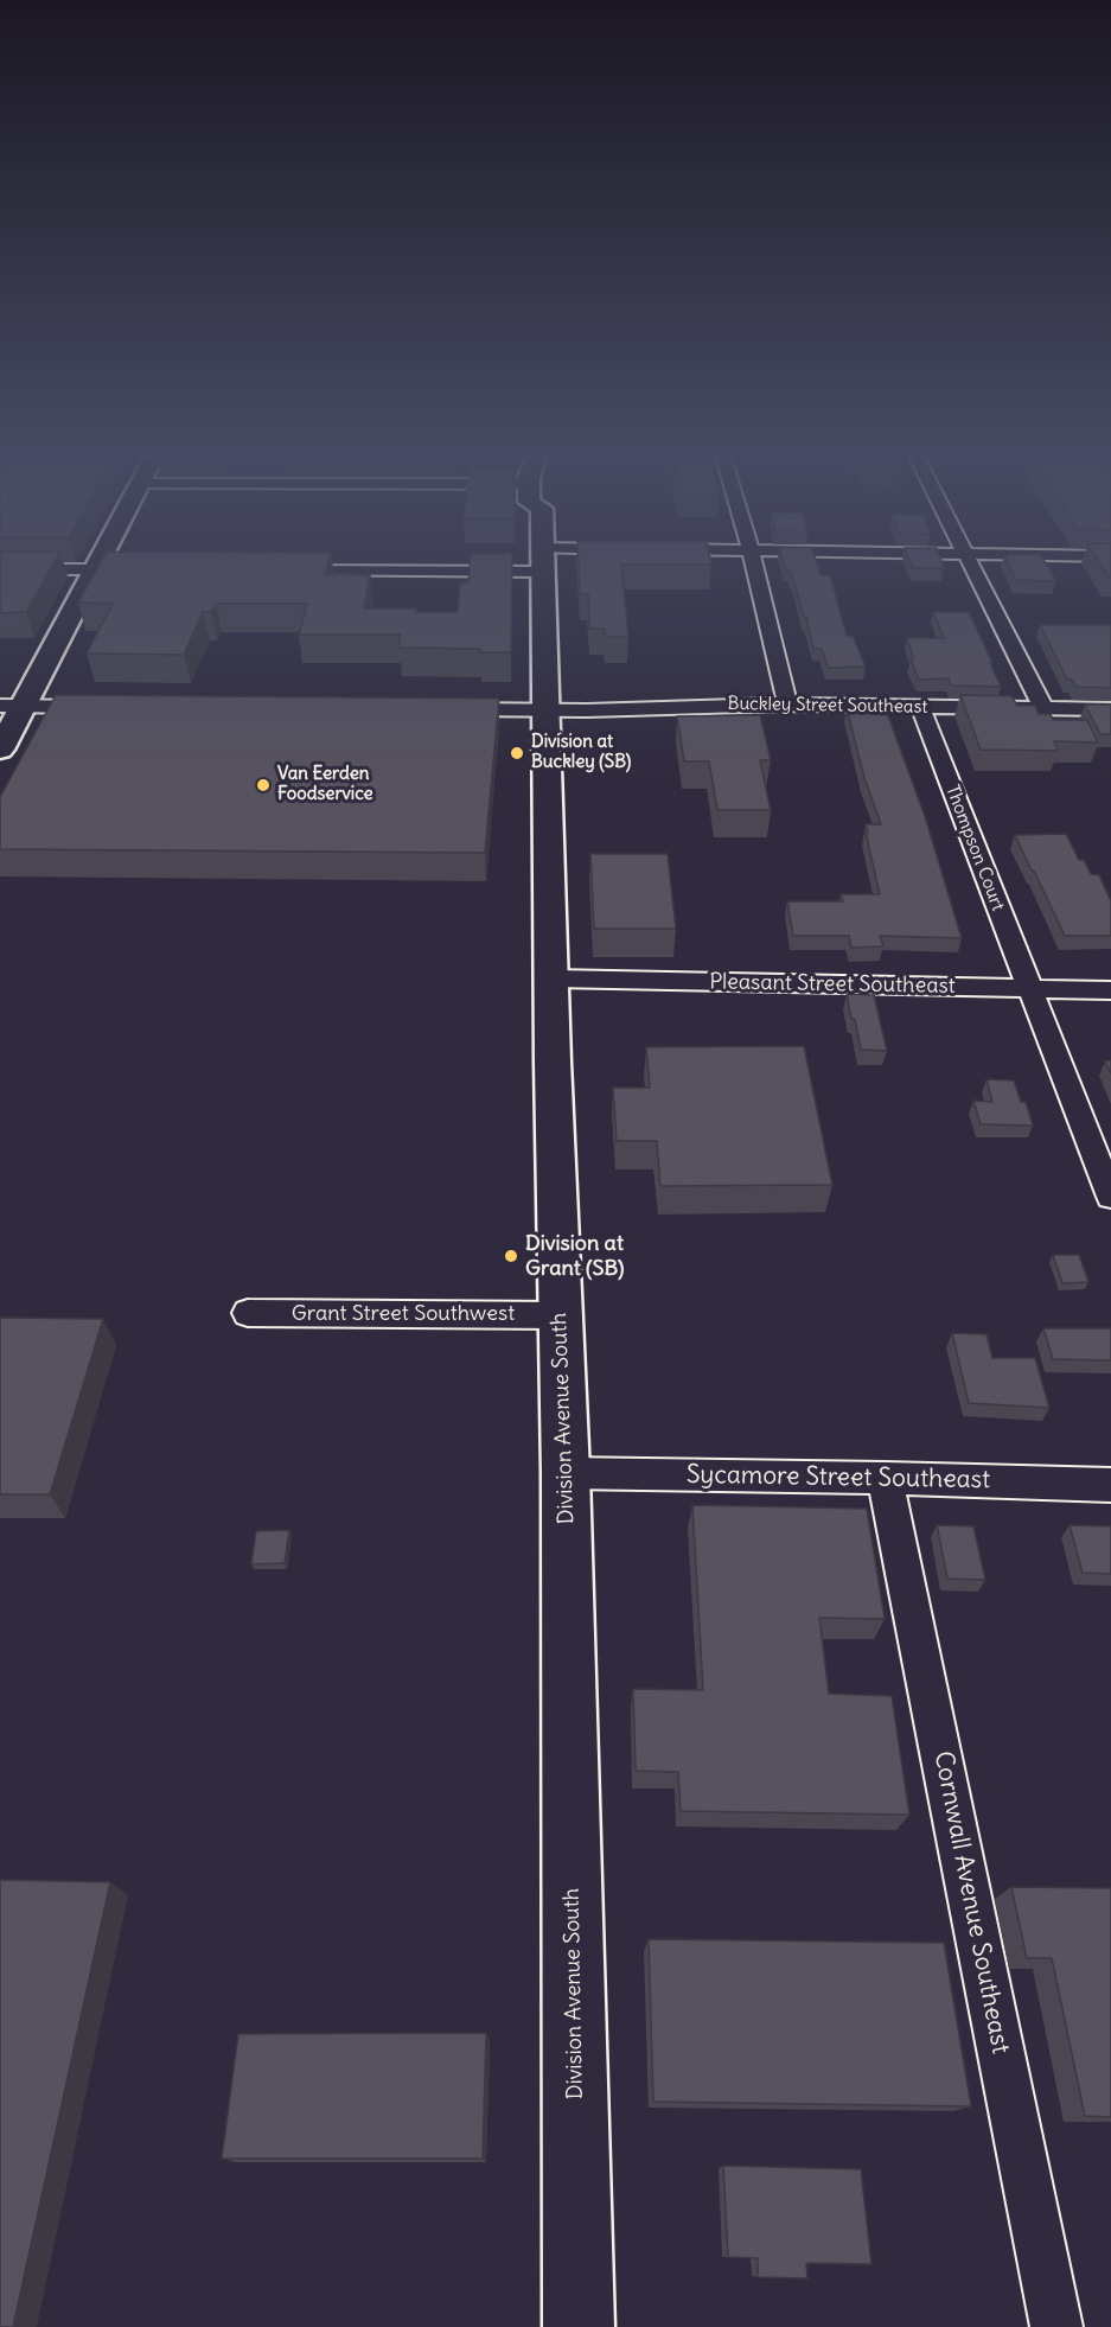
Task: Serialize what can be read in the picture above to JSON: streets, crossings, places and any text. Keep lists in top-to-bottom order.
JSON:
{
  "streets": {
    "main road": ["Division Avenue South"],
    "street": [
      "Buckley Street Southeast",
      "Thompson Court",
      "Pleasant Street Southeast",
      "Grant Street Southwest",
      "Sycamore Street Southeast",
      "Cornwall Avenue Southeast"
    ]
  },
  "crossings": [
    ["Buckley Street Southeast", "Thompson Court"],
    ["Buckley Street Southeast", "Division Avenue South"],
    ["Thompson Court", "Pleasant Street Southeast"],
    ["Pleasant Street Southeast", "Division Avenue South"],
    ["Grant Street Southwest", "Division Avenue South"],
    ["Division Avenue South", "Sycamore Street Southeast"],
    ["Sycamore Street Southeast", "Cornwall Avenue Southeast"]
  ],
  "places": ["Division at Buckley (SB)", "Van Eerden Foodservice", "Division at Grant (SB)"]
}
